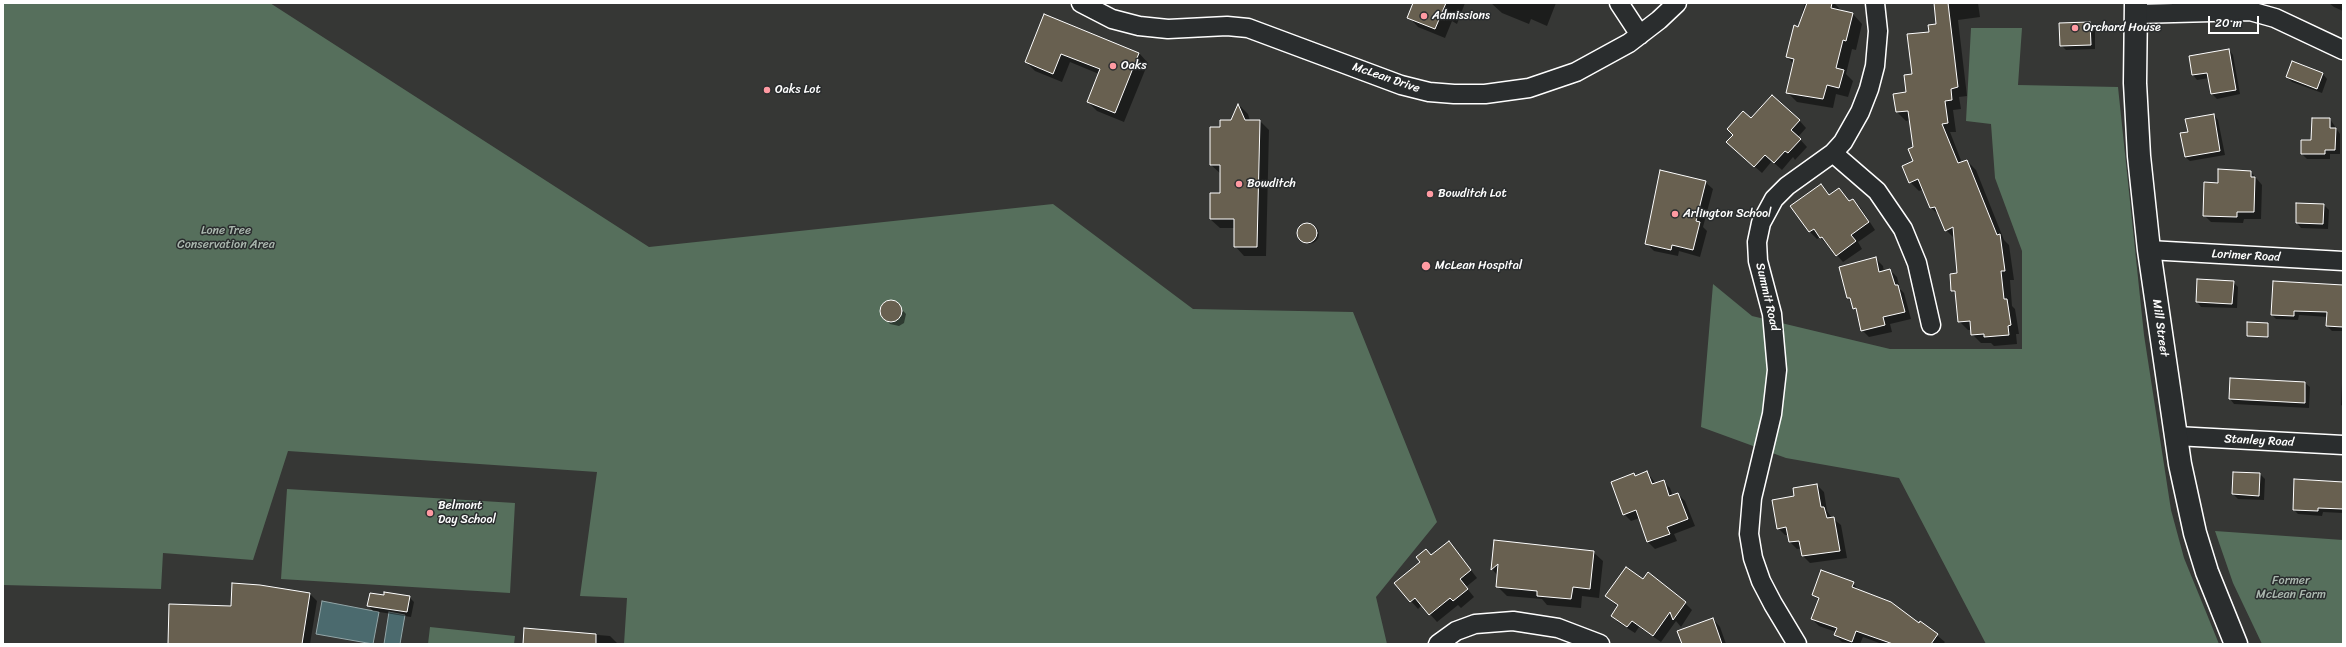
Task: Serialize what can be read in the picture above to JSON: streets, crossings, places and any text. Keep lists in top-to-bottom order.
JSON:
{
  "streets": {
    "main road": ["Mill Street"],
    "street": [
      "McLean Drive",
      "Lorimer Road",
      "Summit Road",
      "Stanley Road"
    ]
  },
  "crossings": [
    ["Lorimer Road", "Mill Street"],
    ["Mill Street", "Stanley Road"]
  ],
  "parks": ["Lone Tree Conservation Area", "Former McLean Farm"],
  "places": [
    "Admissions",
    "Orchard House",
    "Oaks",
    "Oaks Lot",
    "Bowditch",
    "Bowditch Lot",
    "Arlington School",
    "McLean Hospital",
    "Belmont Day School"
  ],
  "scale_bar": "20 m"
}
